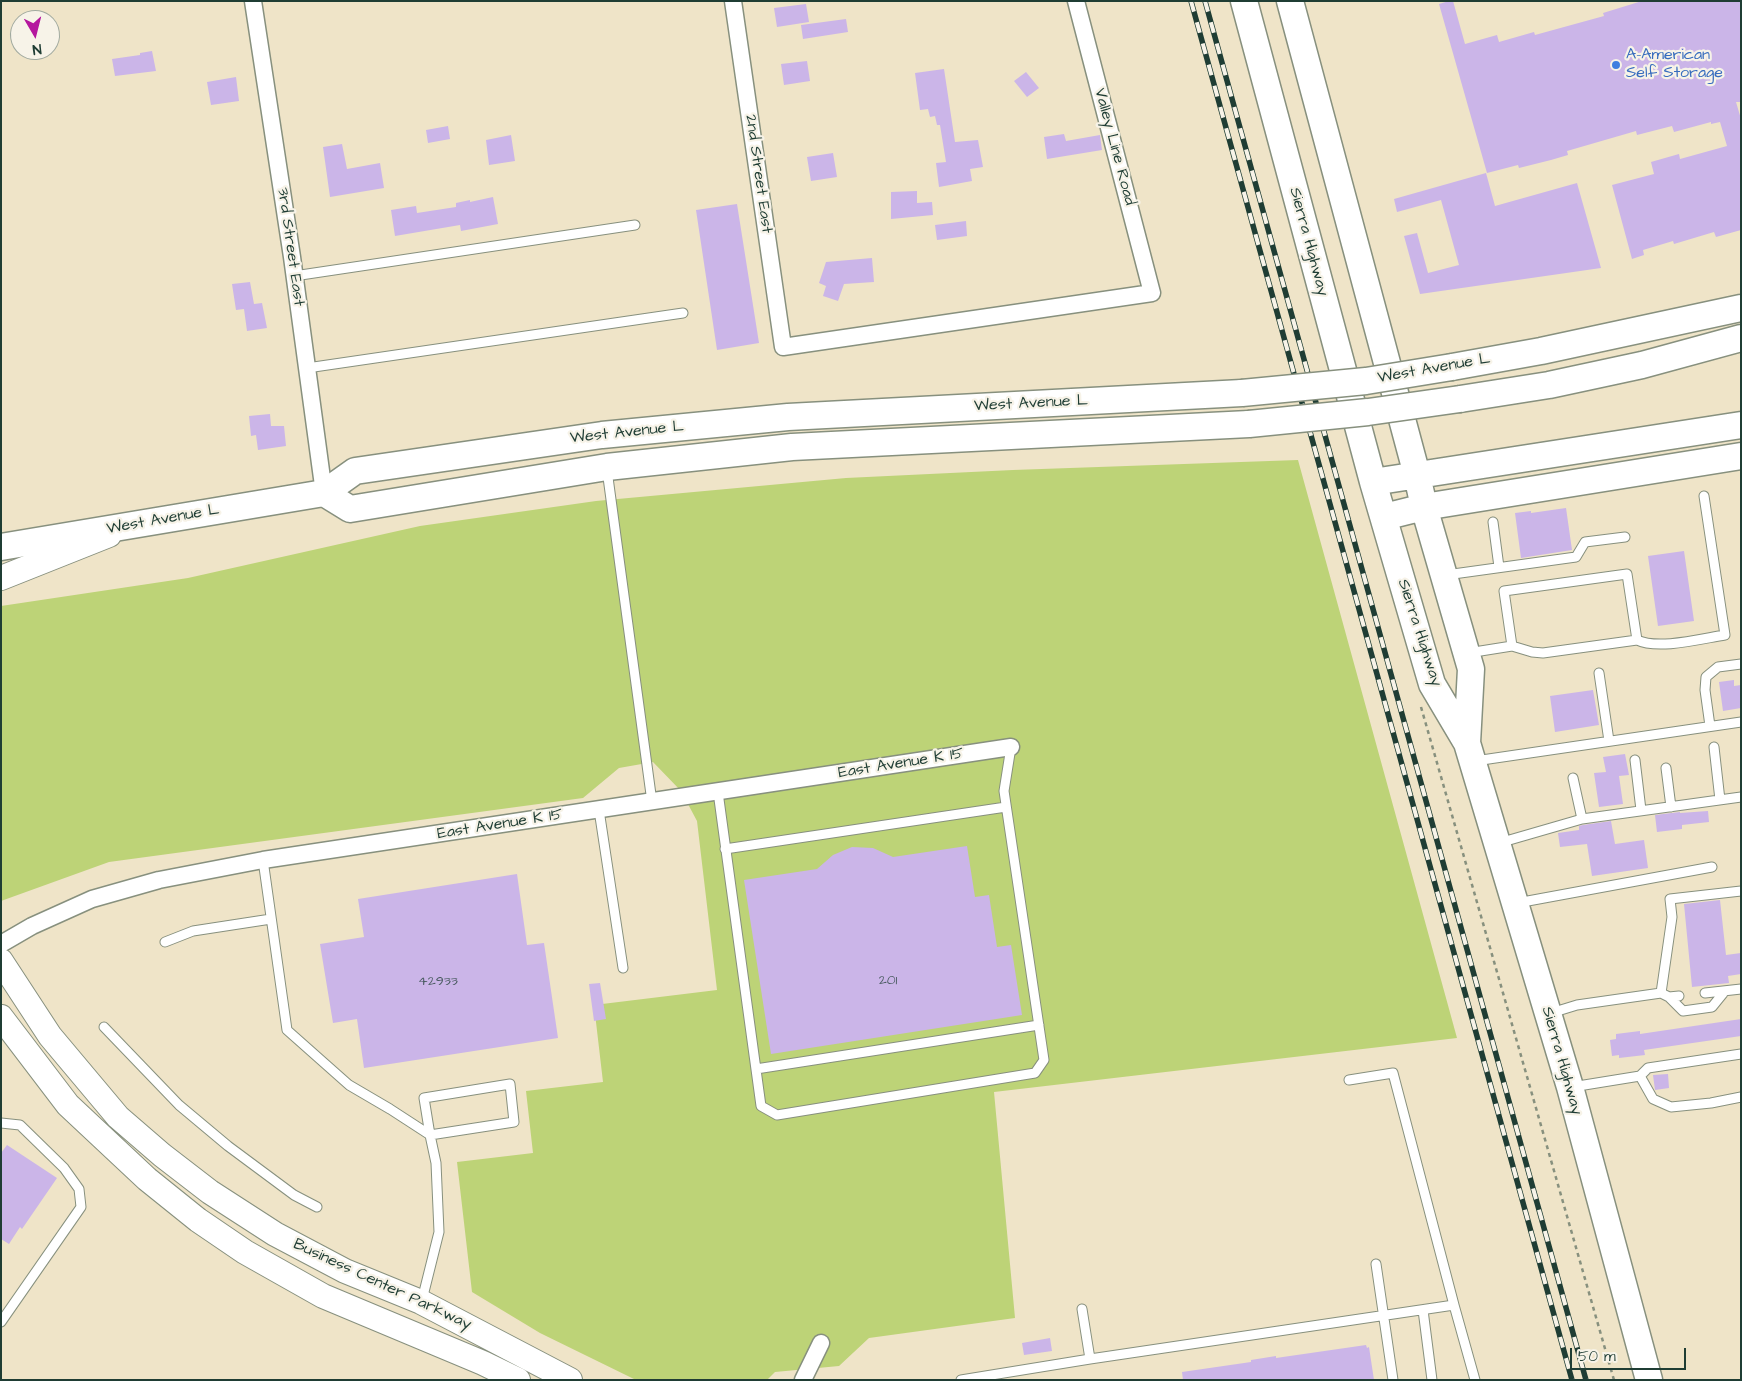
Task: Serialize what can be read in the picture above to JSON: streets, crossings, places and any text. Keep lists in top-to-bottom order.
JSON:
{
  "streets": {
    "main road": ["Sierra Highway", "West Avenue L", "Business Center Parkway"],
    "street": [
      "Valley Line Road",
      "2nd Street East",
      "3rd Street East",
      "East Avenue K 15"
    ]
  },
  "crossings": [
    ["Valley Line Road", "2nd Street East"],
    ["3rd Street East", "West Avenue L"]
  ],
  "places": ["A-American Self Storage"],
  "house_numbers": ["201", "42933"],
  "scale_bar": "50 m",
  "north": "bottom"
}
